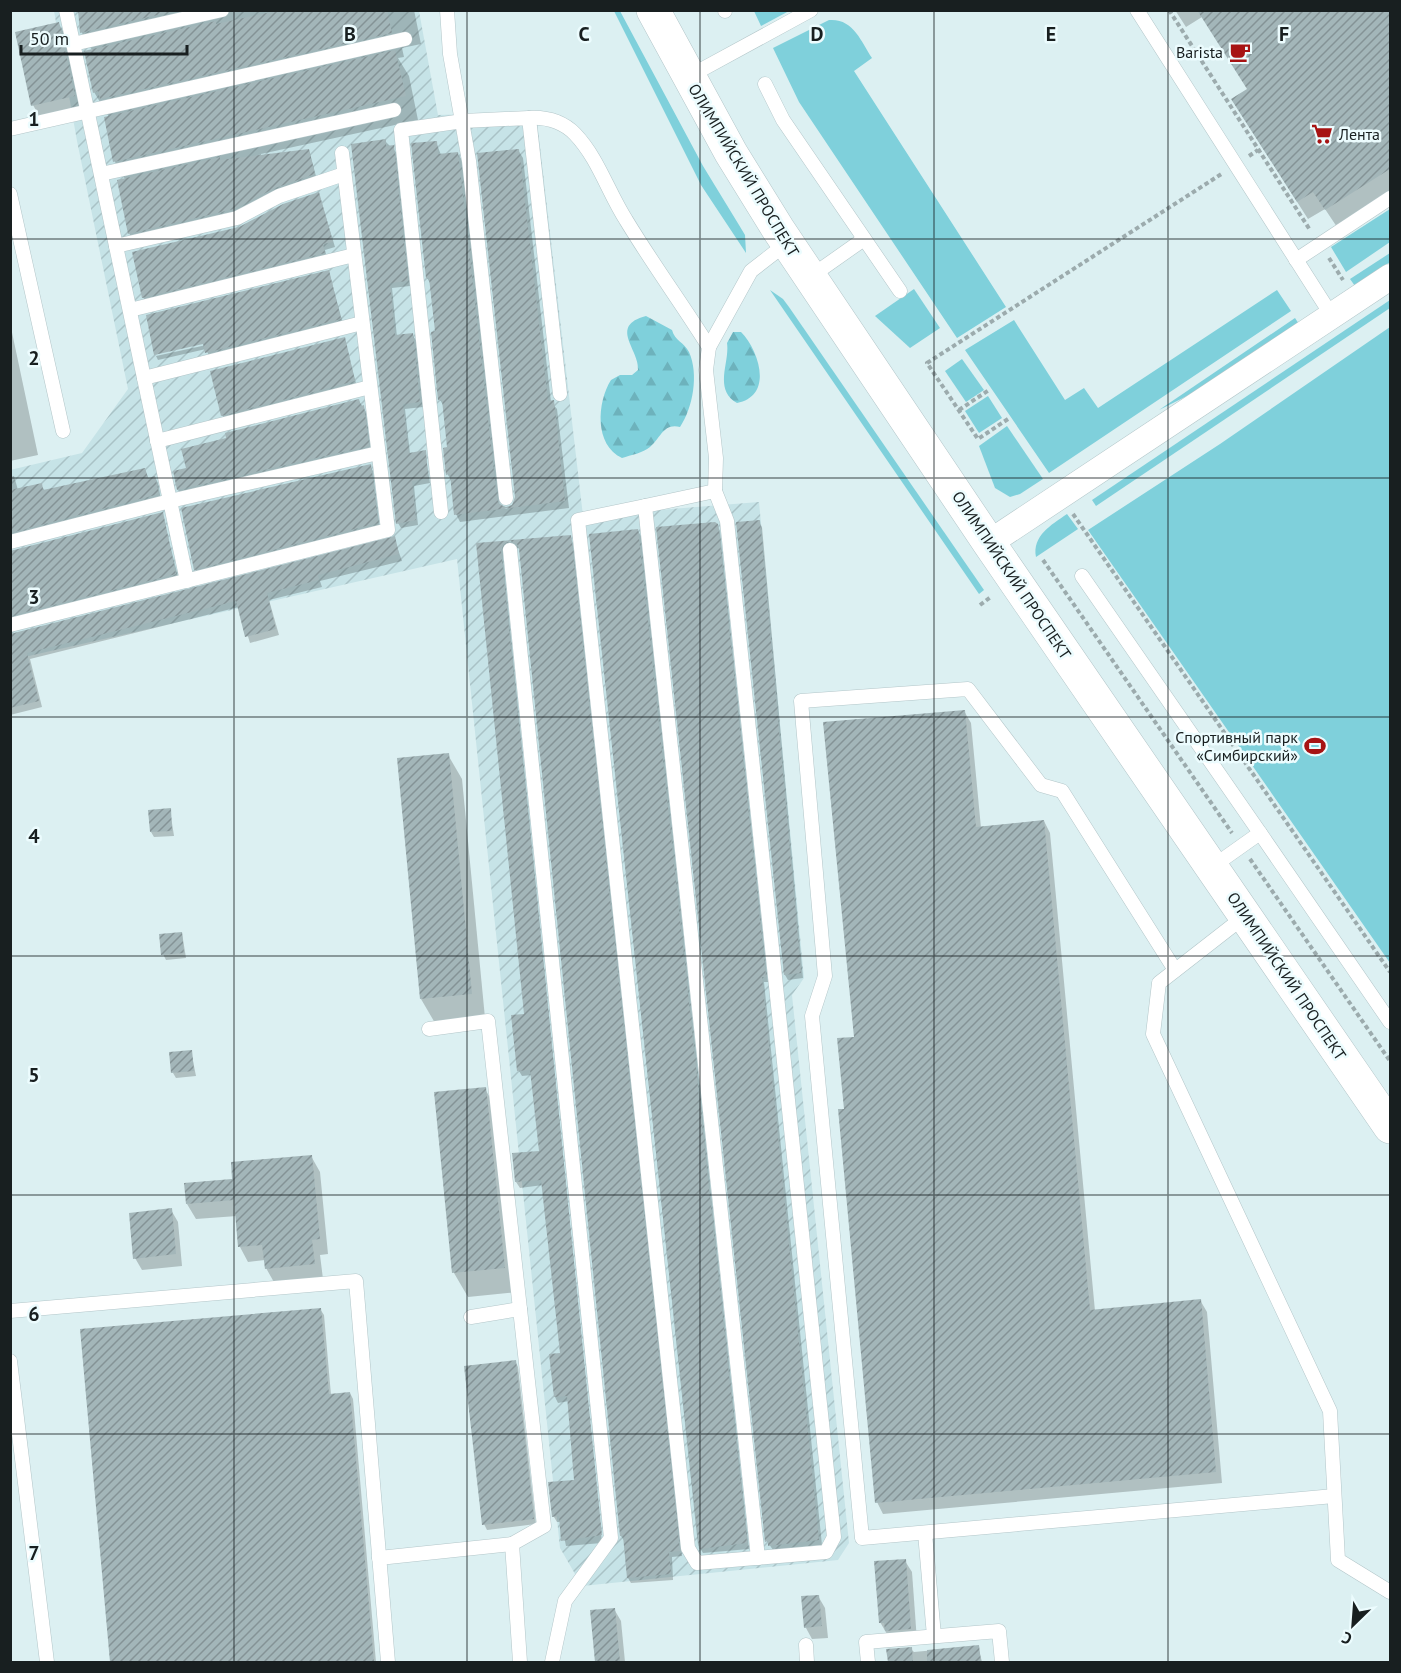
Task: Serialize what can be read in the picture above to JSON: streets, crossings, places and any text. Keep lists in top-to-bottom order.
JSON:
{
  "streets": {
    "street": ["ОЛИМПИЙСКИЙ ПРОСПЕКТ"]
  },
  "places": {
    "cafe": ["Barista"],
    "supermarket": ["Лента"],
    "sports": ["Спортивный парк «Симбирский»"]
  },
  "scale_bar": "50 m",
  "north": "bottom left",
  "grid": {
    "columns": [
      "B",
      "C",
      "D",
      "E",
      "F"
    ],
    "rows": [
      "1",
      "2",
      "3",
      "4",
      "5",
      "6",
      "7"
    ]
  }
}
